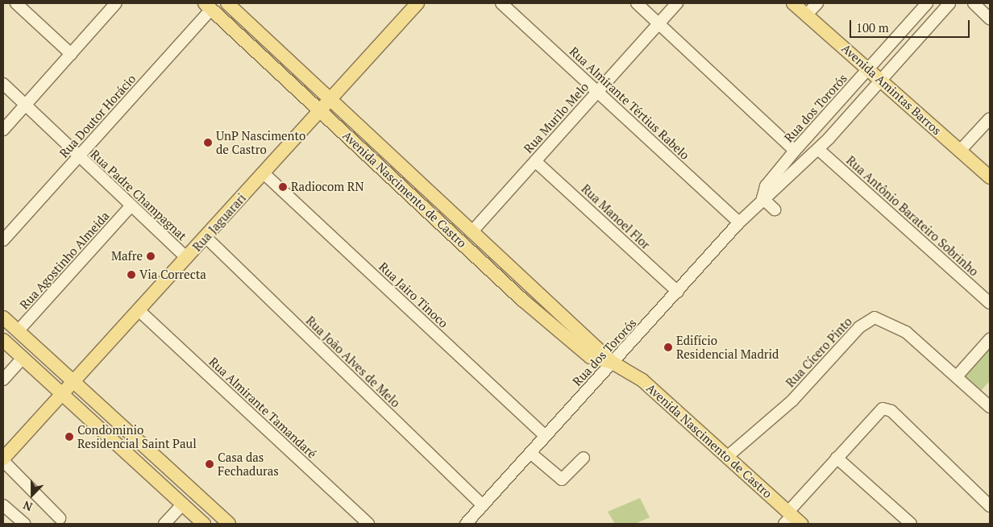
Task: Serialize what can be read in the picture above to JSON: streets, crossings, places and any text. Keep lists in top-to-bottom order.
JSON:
{
  "streets": {
    "main road": ["Avenida Amintas Barros", "Avenida Nascimento de Castro", "Rua Jaguarari"],
    "street": [
      "Rua Almirante Tértius Rabelo",
      "Rua dos Tororós",
      "Rua Doutor Horácio",
      "Rua Murilo Melo",
      "Rua Padre Champagnat",
      "Rua Antônio Barateiro Sobrinho",
      "Rua Manoel Flor",
      "Rua Agostinho Almeida",
      "Rua Jairo Tinoco",
      "Rua Cícero Pinto",
      "Rua João Alves de Melo",
      "Rua Almirante Tamandaré"
    ]
  },
  "crossings": [
    ["Avenida Amintas Barros", "Rua dos Tororós"],
    ["Rua Almirante Tértius Rabelo", "Rua dos Tororós"],
    ["Rua Almirante Tértius Rabelo", "Rua Murilo Melo"],
    ["Rua dos Tororós", "Avenida Nascimento de Castro"],
    ["Rua dos Tororós", "Rua Antônio Barateiro Sobrinho"],
    ["Rua dos Tororós", "Rua Manoel Flor"],
    ["Rua dos Tororós", "Rua Jairo Tinoco"],
    ["Rua dos Tororós", "Rua João Alves de Melo"],
    ["Rua Doutor Horácio", "Avenida Nascimento de Castro"],
    ["Rua Doutor Horácio", "Rua Padre Champagnat"],
    ["Rua Murilo Melo", "Avenida Nascimento de Castro"],
    ["Rua Murilo Melo", "Rua Manoel Flor"],
    ["Avenida Nascimento de Castro", "Rua Jaguarari"],
    ["Avenida Nascimento de Castro", "Rua Cícero Pinto"],
    ["Rua Padre Champagnat", "Rua Jaguarari"],
    ["Rua Padre Champagnat", "Rua Agostinho Almeida"],
    ["Rua Jaguarari", "Rua Jairo Tinoco"],
    ["Rua Jaguarari", "Rua João Alves de Melo"],
    ["Rua Jaguarari", "Rua Almirante Tamandaré"]
  ],
  "places": [
    "UnP Nascimento de Castro",
    "Radiocom RN",
    "Mafre",
    "Via Correcta",
    "Edifício Residencial Madrid",
    "Condominio Residencial Saint Paul",
    "Casa das Fechaduras"
  ],
  "scale_bar": "100 m",
  "north": "bottom"
}
